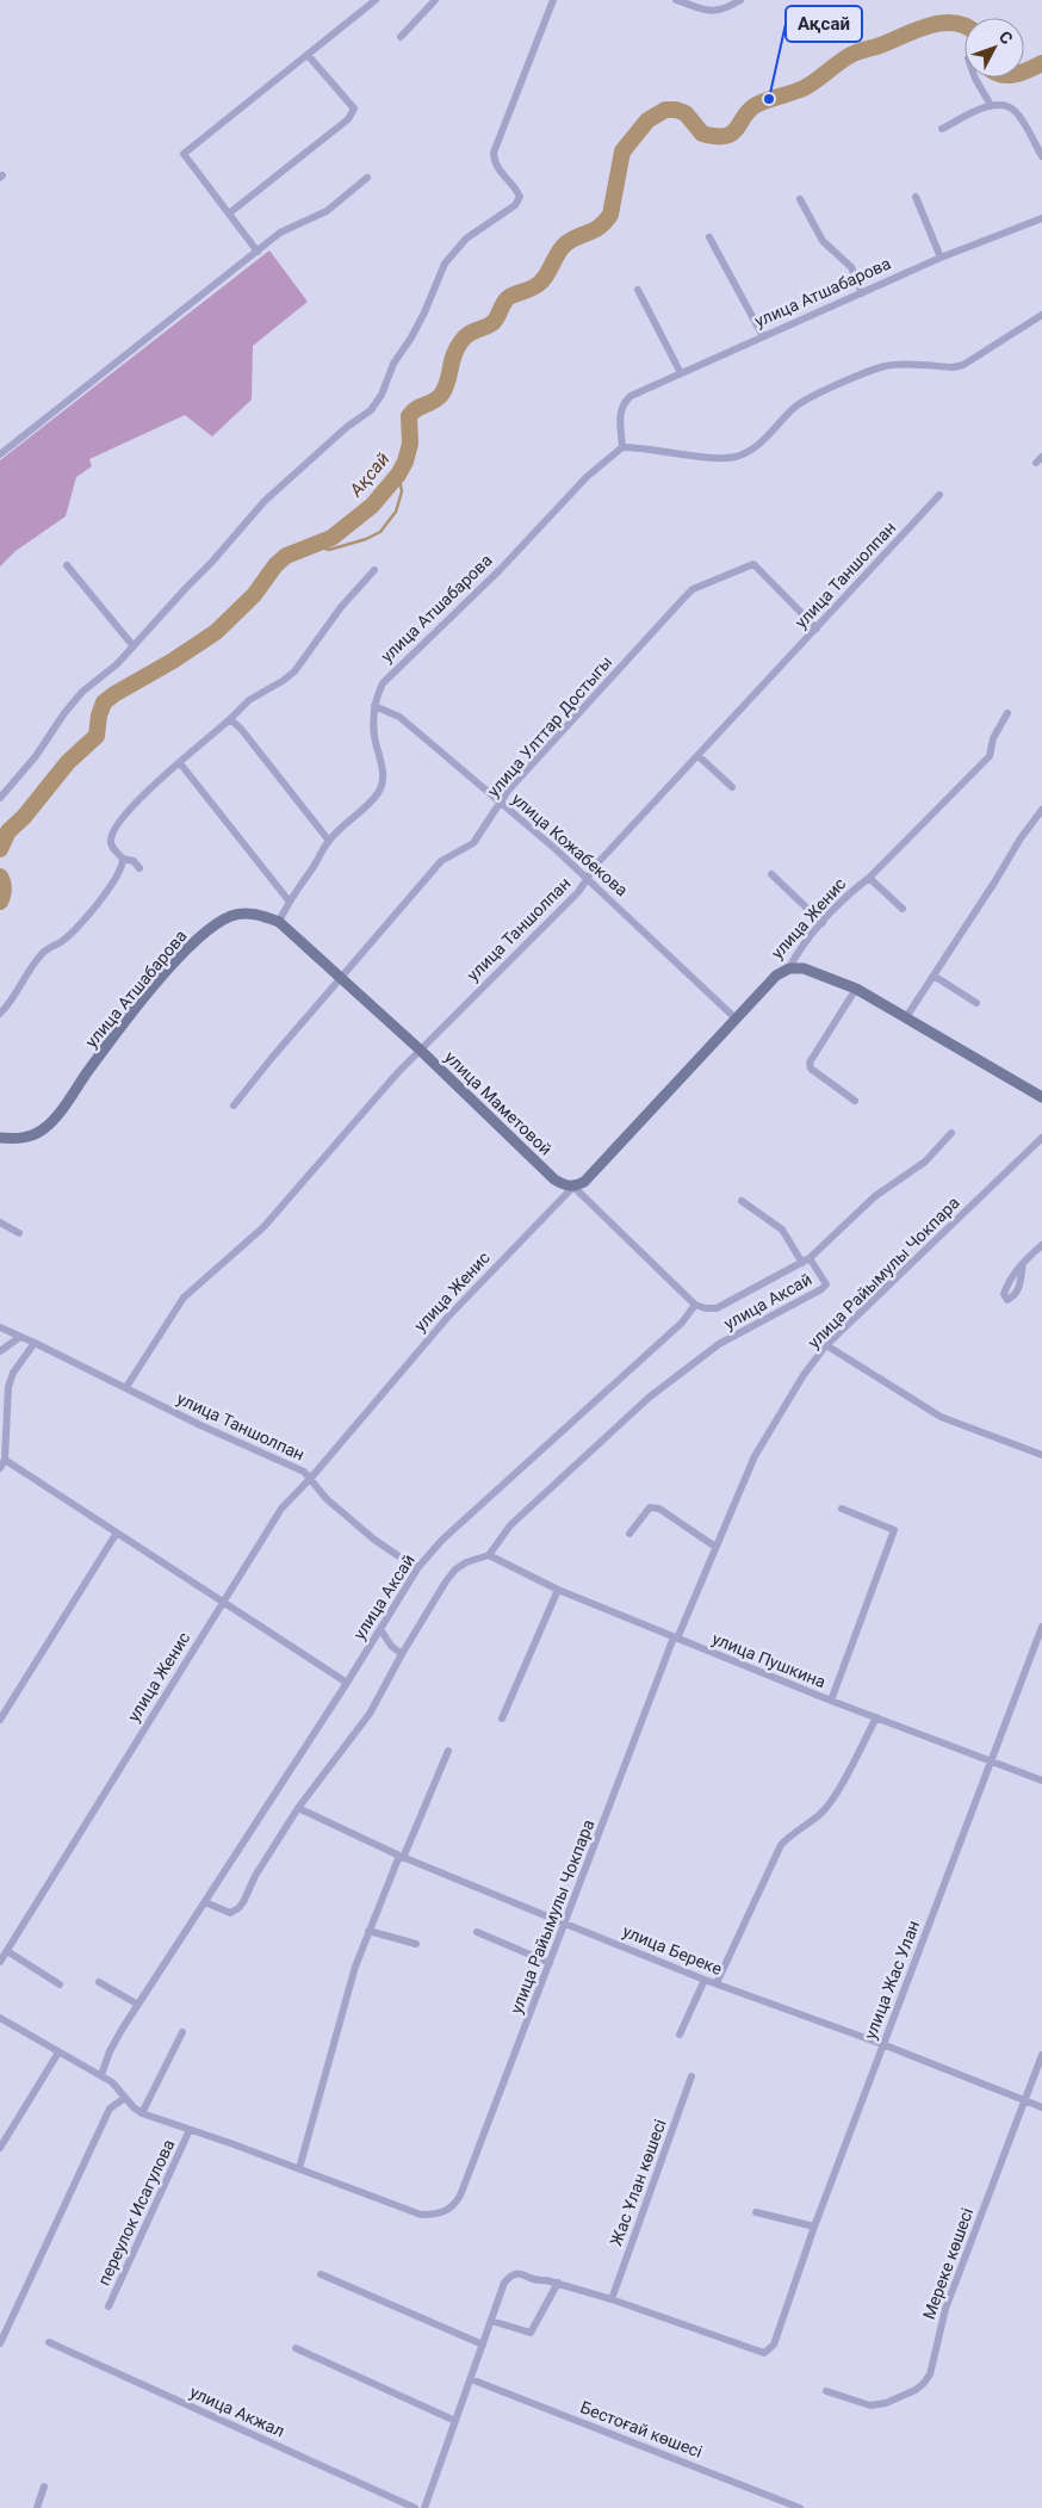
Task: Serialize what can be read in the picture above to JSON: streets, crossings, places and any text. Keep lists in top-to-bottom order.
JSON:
{
  "streets": {
    "main road": ["улица Атшабарова", "улица Женис", "улица Маметовой"],
    "street": [
      "улица Таншолпан",
      "улица Улттар Достыгы",
      "улица Кожабекова",
      "улица Райымулы Чокпара",
      "улица Аксай",
      "улица Пушкина",
      "улица Береке",
      "улица Жас Улан",
      "Жас Ұлан көшесі",
      "переулок Исагулова",
      "Мереке көшесі",
      "улица Акжал",
      "Бестоғай көшесі"
    ]
  },
  "crossings": [
    ["улица Атшабарова", "улица Кожабекова"],
    ["улица Атшабарова", "улица Маметовой"],
    ["улица Таншолпан", "улица Улттар Достыгы"],
    ["улица Таншолпан", "улица Кожабекова"],
    ["улица Таншолпан", "улица Женис"],
    ["улица Таншолпан", "улица Маметовой"],
    ["улица Таншолпан", "улица Аксай"],
    ["улица Улттар Достыгы", "улица Кожабекова"],
    ["улица Улттар Достыгы", "улица Маметовой"],
    ["улица Кожабекова", "улица Женис"],
    ["улица Женис", "улица Маметовой"],
    ["улица Маметовой", "улица Аксай"],
    ["улица Райымулы Чокпара", "улица Пушкина"],
    ["улица Райымулы Чокпара", "улица Береке"],
    ["улица Аксай", "улица Пушкина"],
    ["улица Пушкина", "улица Жас Улан"],
    ["улица Береке", "улица Жас Улан"],
    ["улица Береке", "Мереке көшесі"],
    ["улица Жас Улан", "Жас Ұлан көшесі"]
  ],
  "water": ["Ақсай"],
  "places": ["Ақсай"],
  "north": "top right"
}
